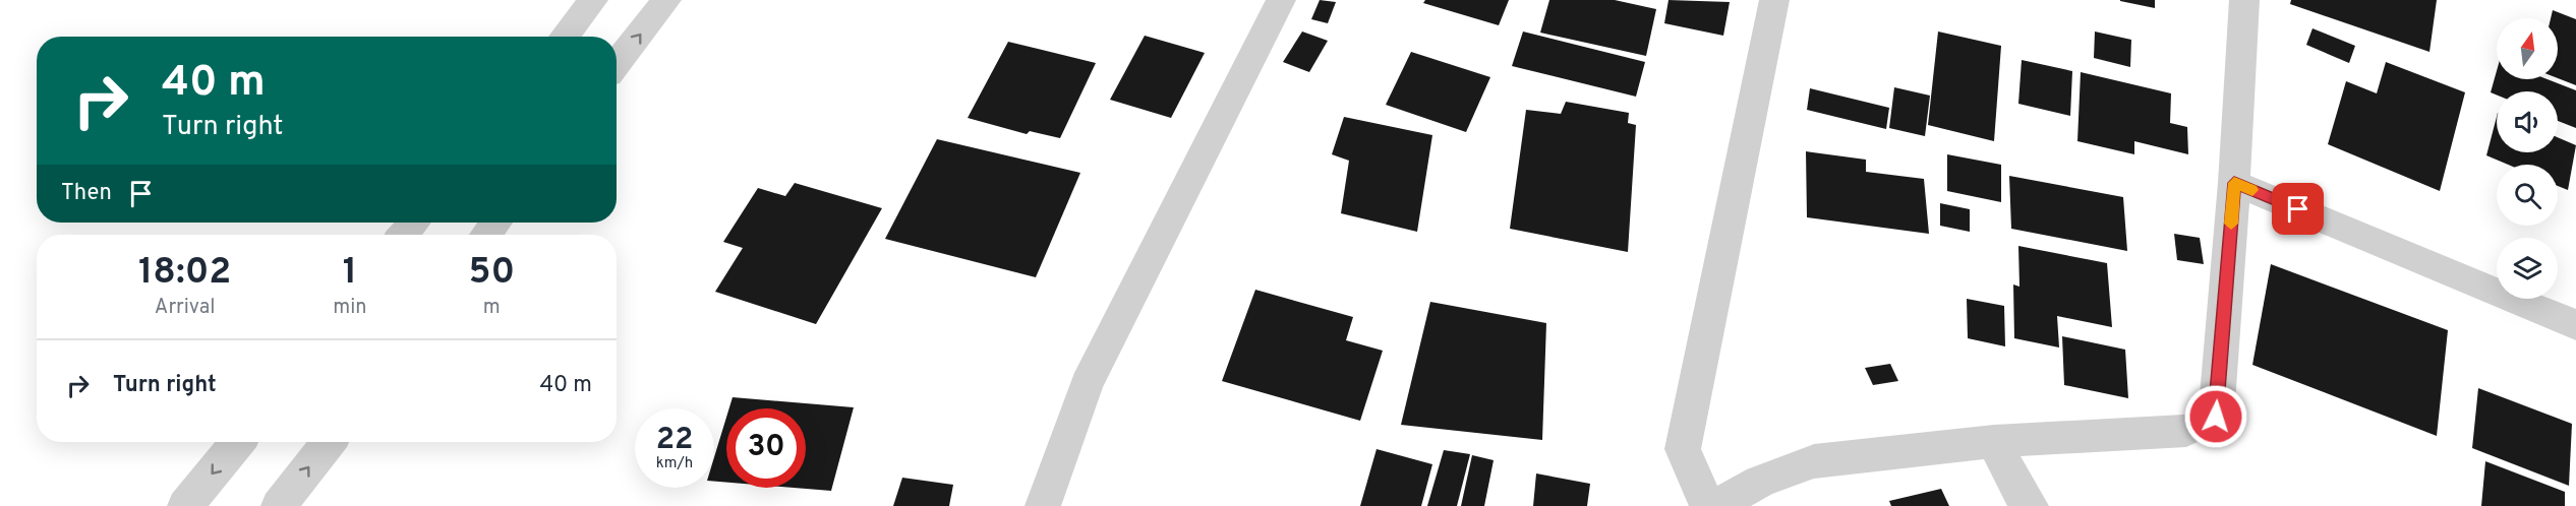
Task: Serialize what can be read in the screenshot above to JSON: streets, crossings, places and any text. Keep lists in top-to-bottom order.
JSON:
{
  "north": "top",
  "page": {
    "turn": ["40 m", "Turn right"],
    "then": "Then",
    "eta": [
      "18:02",
      "Arrival",
      "1",
      "min",
      "50",
      "m"
    ],
    "list": [
      {
        "name": "Turn right",
        "value": "40 m"
      }
    ],
    "speed": "22 km/h",
    "limit": "30"
  }
}
